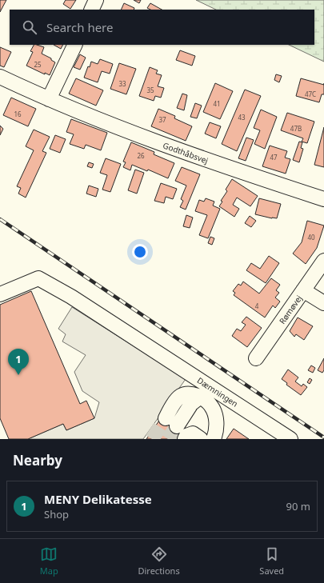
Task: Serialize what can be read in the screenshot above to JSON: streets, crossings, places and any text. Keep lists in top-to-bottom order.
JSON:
{
  "streets": {
    "street": ["Godthåbsvej", "Rømøvej", "Dæmningen"]
  },
  "house_numbers": [
    "25",
    "33",
    "35",
    "47C",
    "41",
    "16",
    "43",
    "37",
    "47B",
    "26",
    "47",
    "40",
    "4"
  ],
  "page": {
    "search": "Search here",
    "pins": "1",
    "heading": "Nearby",
    "list": [
      {
        "mark": "1",
        "name": "MENY Delikatesse",
        "note": "Shop",
        "value": "90 m"
      }
    ],
    "nav": ["Map", "Directions", "Saved"]
  }
}
